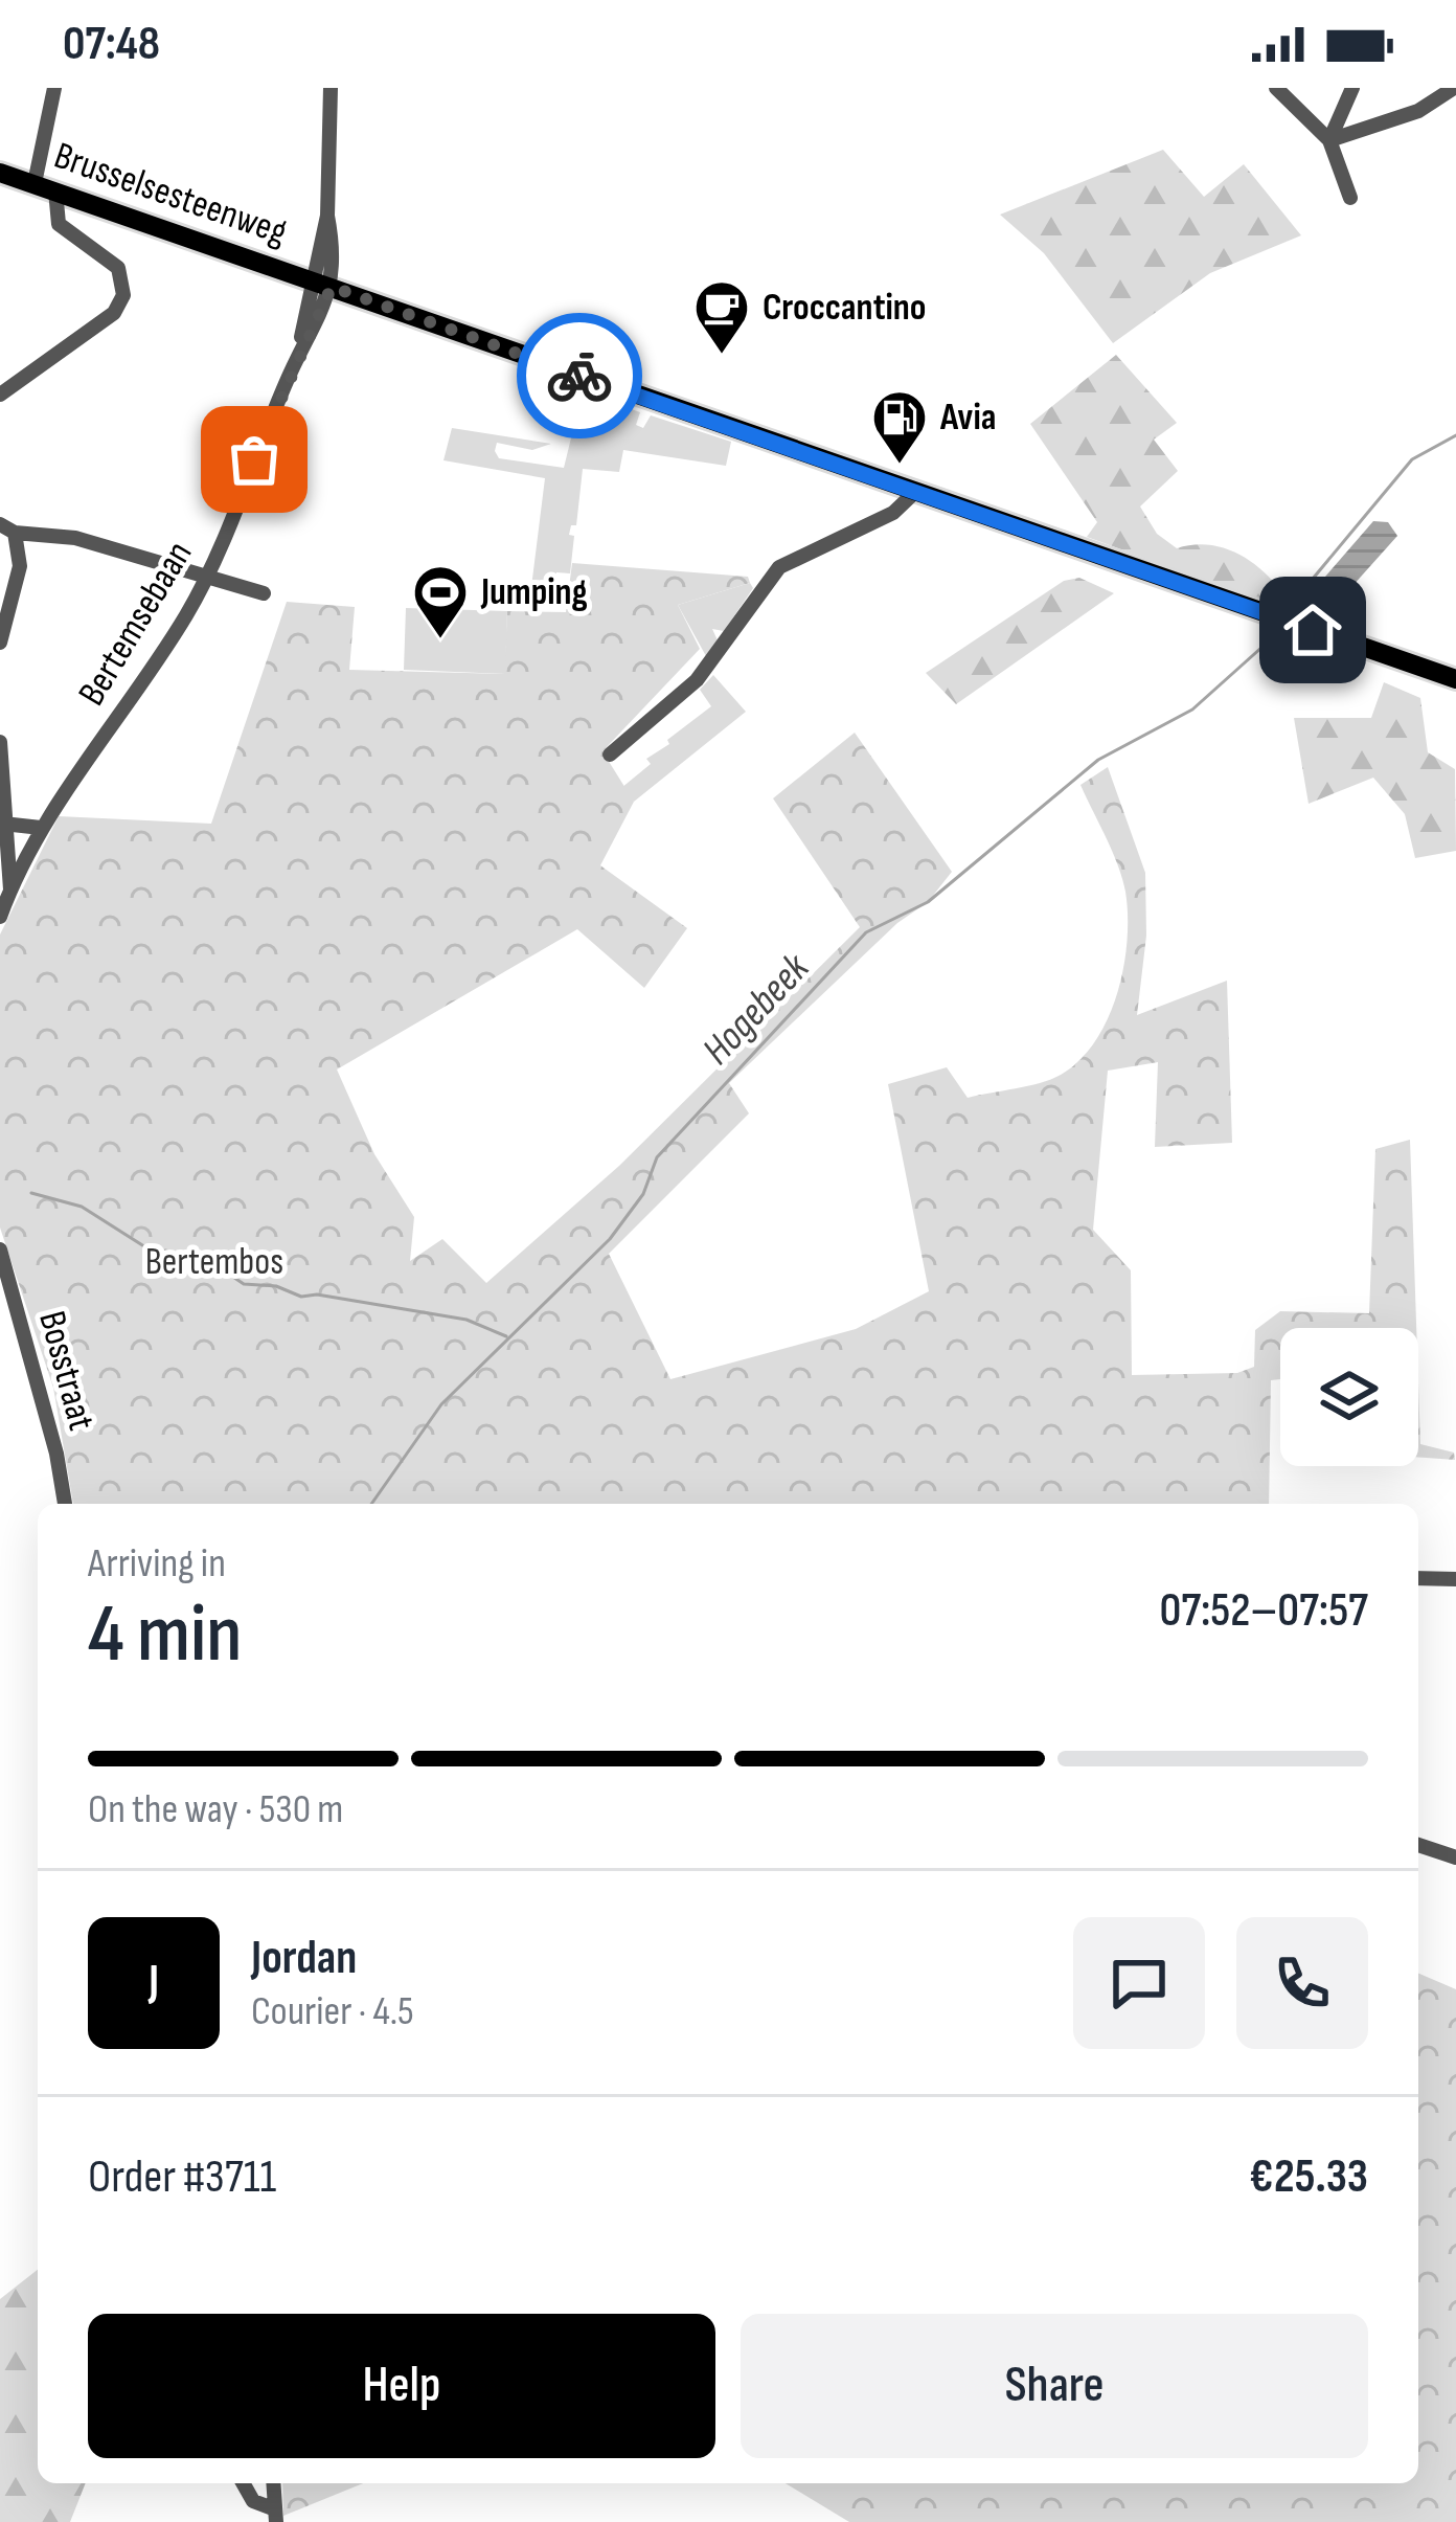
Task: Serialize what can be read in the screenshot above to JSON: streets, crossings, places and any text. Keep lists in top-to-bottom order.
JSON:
{
  "streets": {
    "main road": ["Brusselsesteenweg"],
    "street": ["Bertemsebaan", "Bosstraat"]
  },
  "crossings": [
    ["Brusselsesteenweg", "Bertemsebaan"]
  ],
  "water": ["Hogebeek"],
  "parks": ["Bertembos"],
  "places": {
    "cafe": ["Croccantino"],
    "fuel station": ["Avia"],
    "sports": ["Jumping"]
  },
  "page": {
    "status": "07:48",
    "heading": ["4 min", "Arriving in", "07:52–07:57"],
    "panel": [
      "Jordan",
      "Courier · 4.5",
      "Order #3711",
      "€25.33"
    ],
    "bar": "On the way · 530 m",
    "round": "J",
    "buttons": ["Help", "Share"]
  }
}
